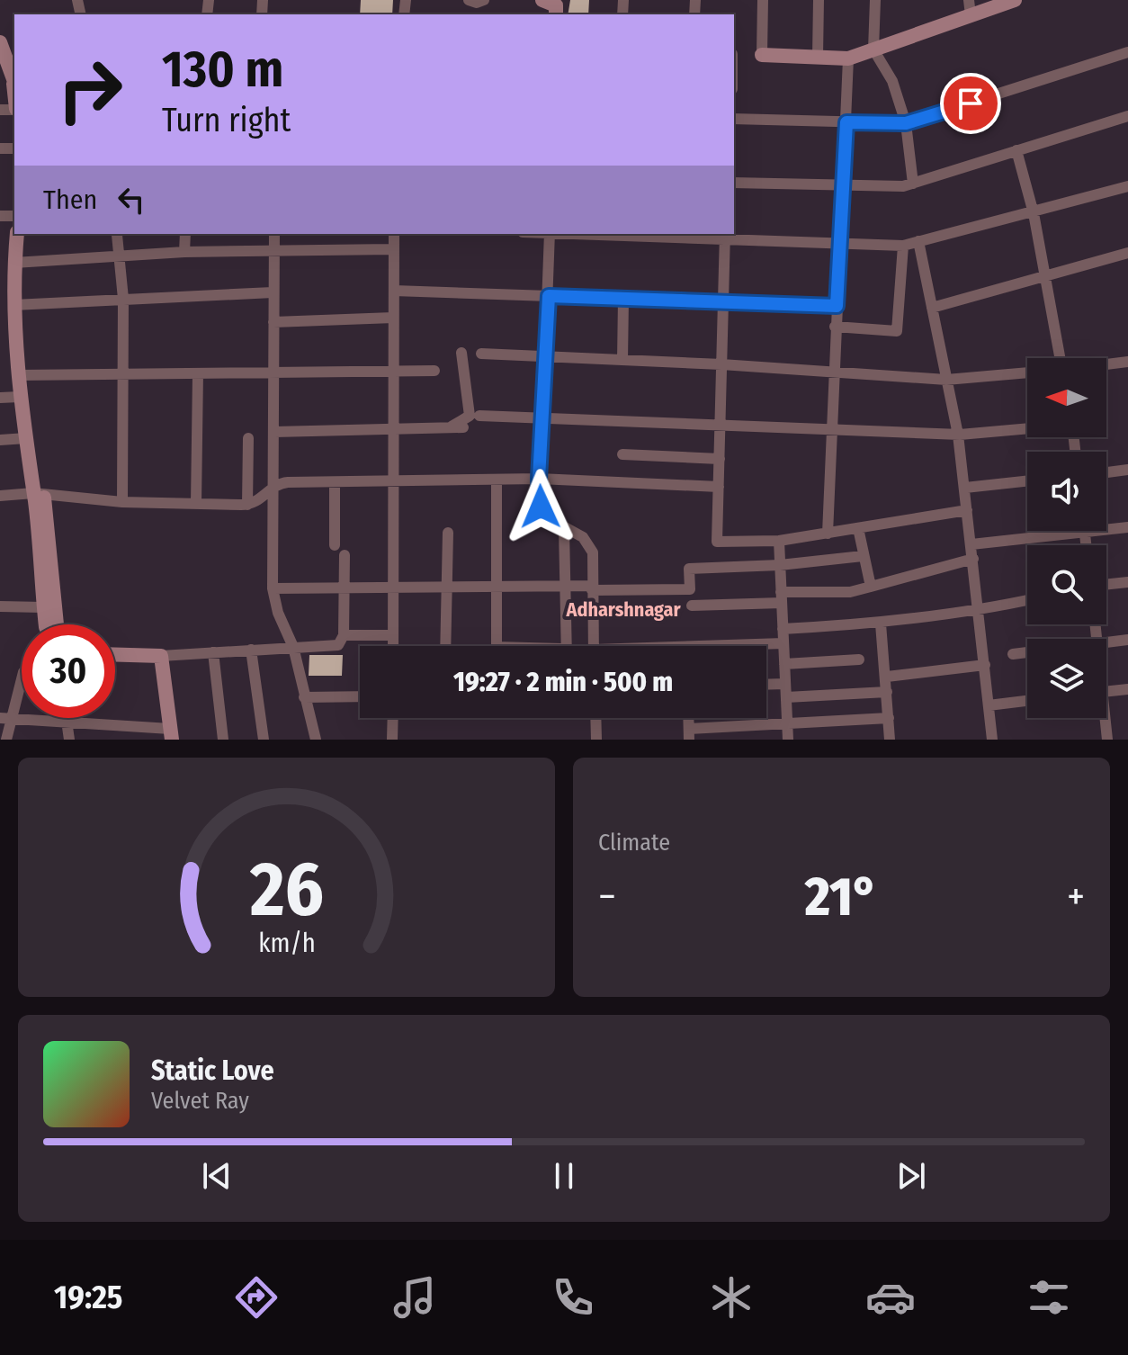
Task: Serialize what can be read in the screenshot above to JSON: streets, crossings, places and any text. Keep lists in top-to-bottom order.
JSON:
{
  "districts": ["Adharshnagar"],
  "north": "left",
  "page": {
    "turn": ["130 m", "Turn right"],
    "then": "Then",
    "limit": "30",
    "trip": "19:27 · 2 min · 500 m",
    "tile": "Climate",
    "heat": ["−", "21°", "+"],
    "song": ["Static Love", "Velvet Ray"],
    "tabs": "19:25",
    "gauge": ["26", "km/h"]
  }
}
